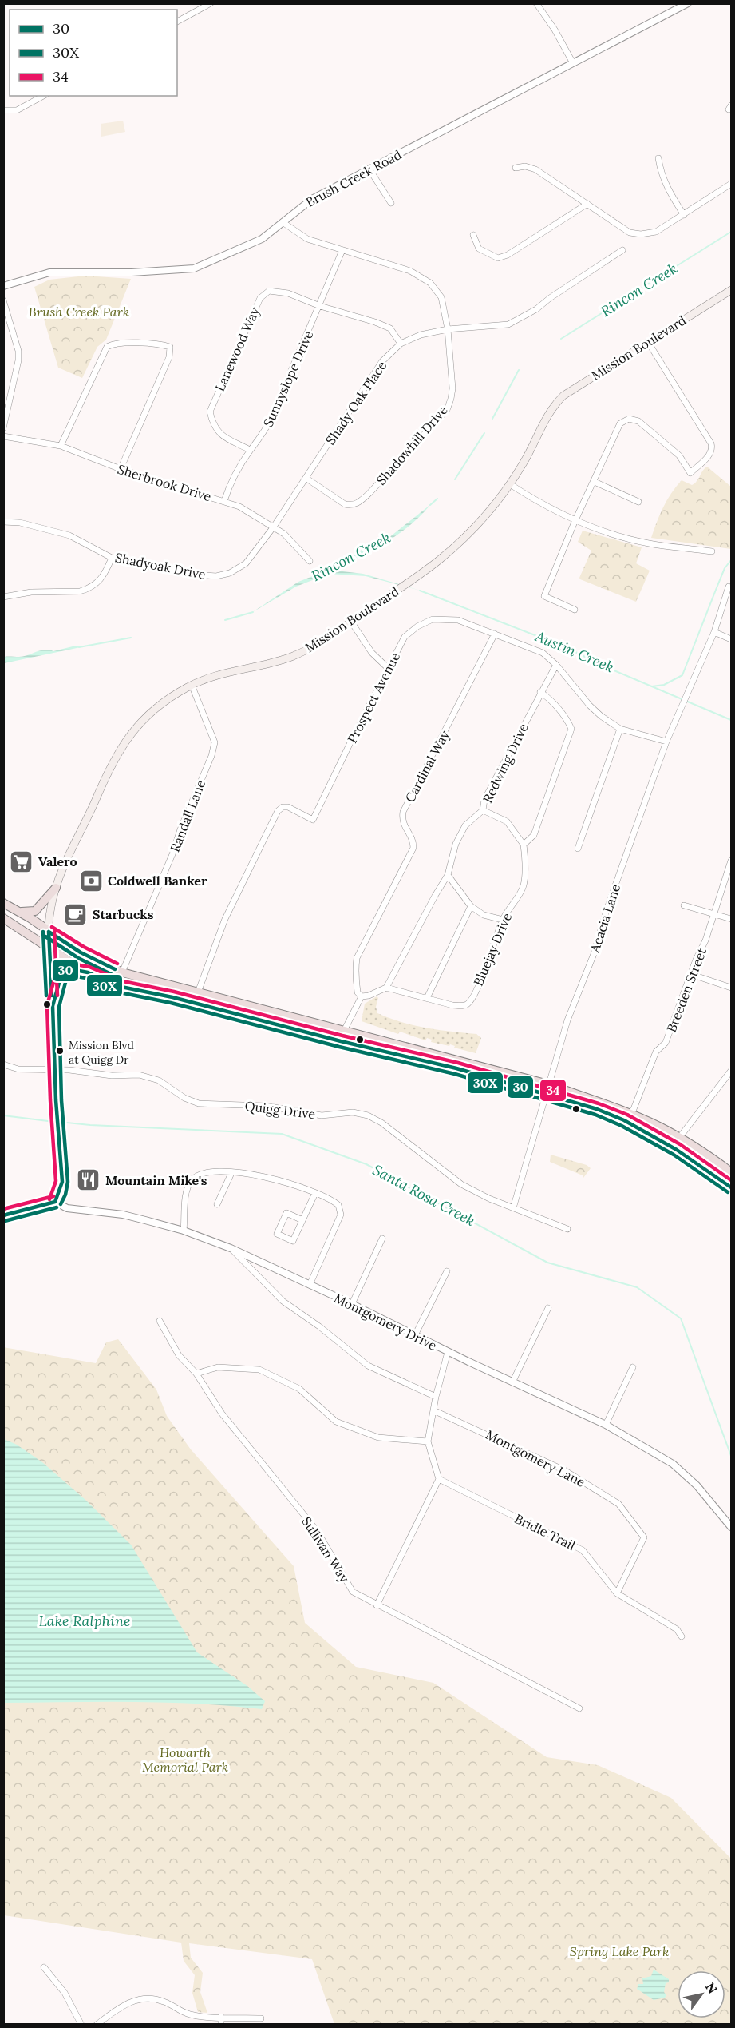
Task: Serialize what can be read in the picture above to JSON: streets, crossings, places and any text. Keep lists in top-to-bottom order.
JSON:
{
  "streets": {
    "main road": ["Mission Boulevard"],
    "street": [
      "Brush Creek Road",
      "Lanewood Way",
      "Sunnyslope Drive",
      "Shady Oak Place",
      "Shadowhill Drive",
      "Sherbrook Drive",
      "Shadyoak Drive",
      "Prospect Avenue",
      "Redwing Drive",
      "Cardinal Way",
      "Randall Lane",
      "Acacia Lane",
      "Bluejay Drive",
      "Breeden Street",
      "Quigg Drive",
      "Montgomery Drive",
      "Montgomery Lane",
      "Bridle Trail",
      "Sullivan Way"
    ]
  },
  "crossings": [
    ["Brush Creek Road", "Shadowhill Drive"],
    ["Mission Boulevard", "Randall Lane"],
    ["Mission Boulevard", "Quigg Drive"],
    ["Mission Boulevard", "Montgomery Drive"],
    ["Lanewood Way", "Sunnyslope Drive"],
    ["Lanewood Way", "Shady Oak Place"],
    ["Sunnyslope Drive", "Shadowhill Drive"],
    ["Sunnyslope Drive", "Sherbrook Drive"],
    ["Shady Oak Place", "Shadowhill Drive"],
    ["Shady Oak Place", "Sherbrook Drive"],
    ["Shady Oak Place", "Shadyoak Drive"],
    ["Sherbrook Drive", "Shadyoak Drive"],
    ["Prospect Avenue", "Redwing Drive"],
    ["Prospect Avenue", "Cardinal Way"],
    ["Prospect Avenue", "Acacia Lane"],
    ["Redwing Drive", "Bluejay Drive"],
    ["Acacia Lane", "Quigg Drive"],
    ["Montgomery Lane", "Bridle Trail"]
  ],
  "water": [
    "Rincon Creek",
    "Austin Creek",
    "Santa Rosa Creek",
    "Lake Ralphine"
  ],
  "parks": ["Brush Creek Park", "Howarth Memorial Park", "Spring Lake Park"],
  "places": {
    "supermarket": ["Valero"],
    "bank": ["Coldwell Banker"],
    "cafe": ["Starbucks"],
    "other": ["Mission Blvd at Quigg Dr"],
    "restaurant": ["Mountain Mike's"]
  },
  "lines": ["transit line 34", "transit line 30", "transit line 30X"],
  "legend": ["30", "30X", "34"],
  "north": "top right"
}
